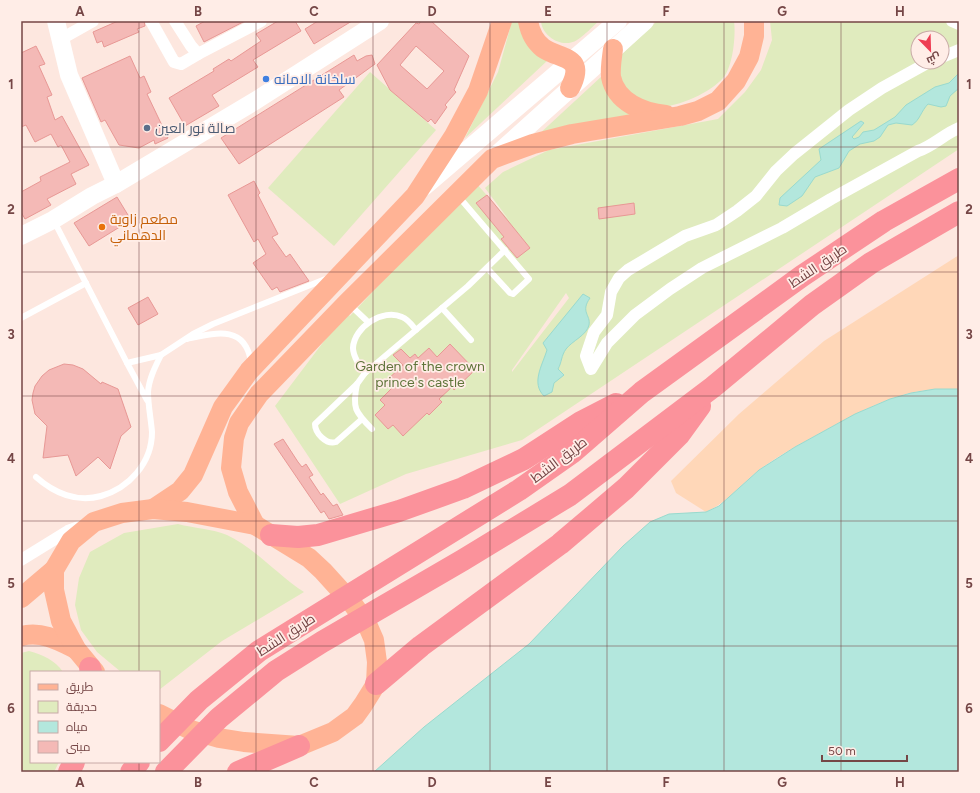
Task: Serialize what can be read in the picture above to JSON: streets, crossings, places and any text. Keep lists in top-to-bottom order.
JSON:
{
  "streets": {
    "highway": ["طريق الشط"]
  },
  "parks": ["Garden of the crown prince's castle"],
  "places": ["سلخانة الامانه", "صالة نور العين", "مطعم زاوية الدهماني"],
  "legend": [
    "طريق",
    "حديقة",
    "مياه",
    "مبنى"
  ],
  "scale_bar": "50 m",
  "north": "bottom right",
  "grid": {
    "columns": [
      "A",
      "B",
      "C",
      "D",
      "E",
      "F",
      "G",
      "H"
    ],
    "rows": [
      "1",
      "2",
      "3",
      "4",
      "5",
      "6"
    ]
  }
}
